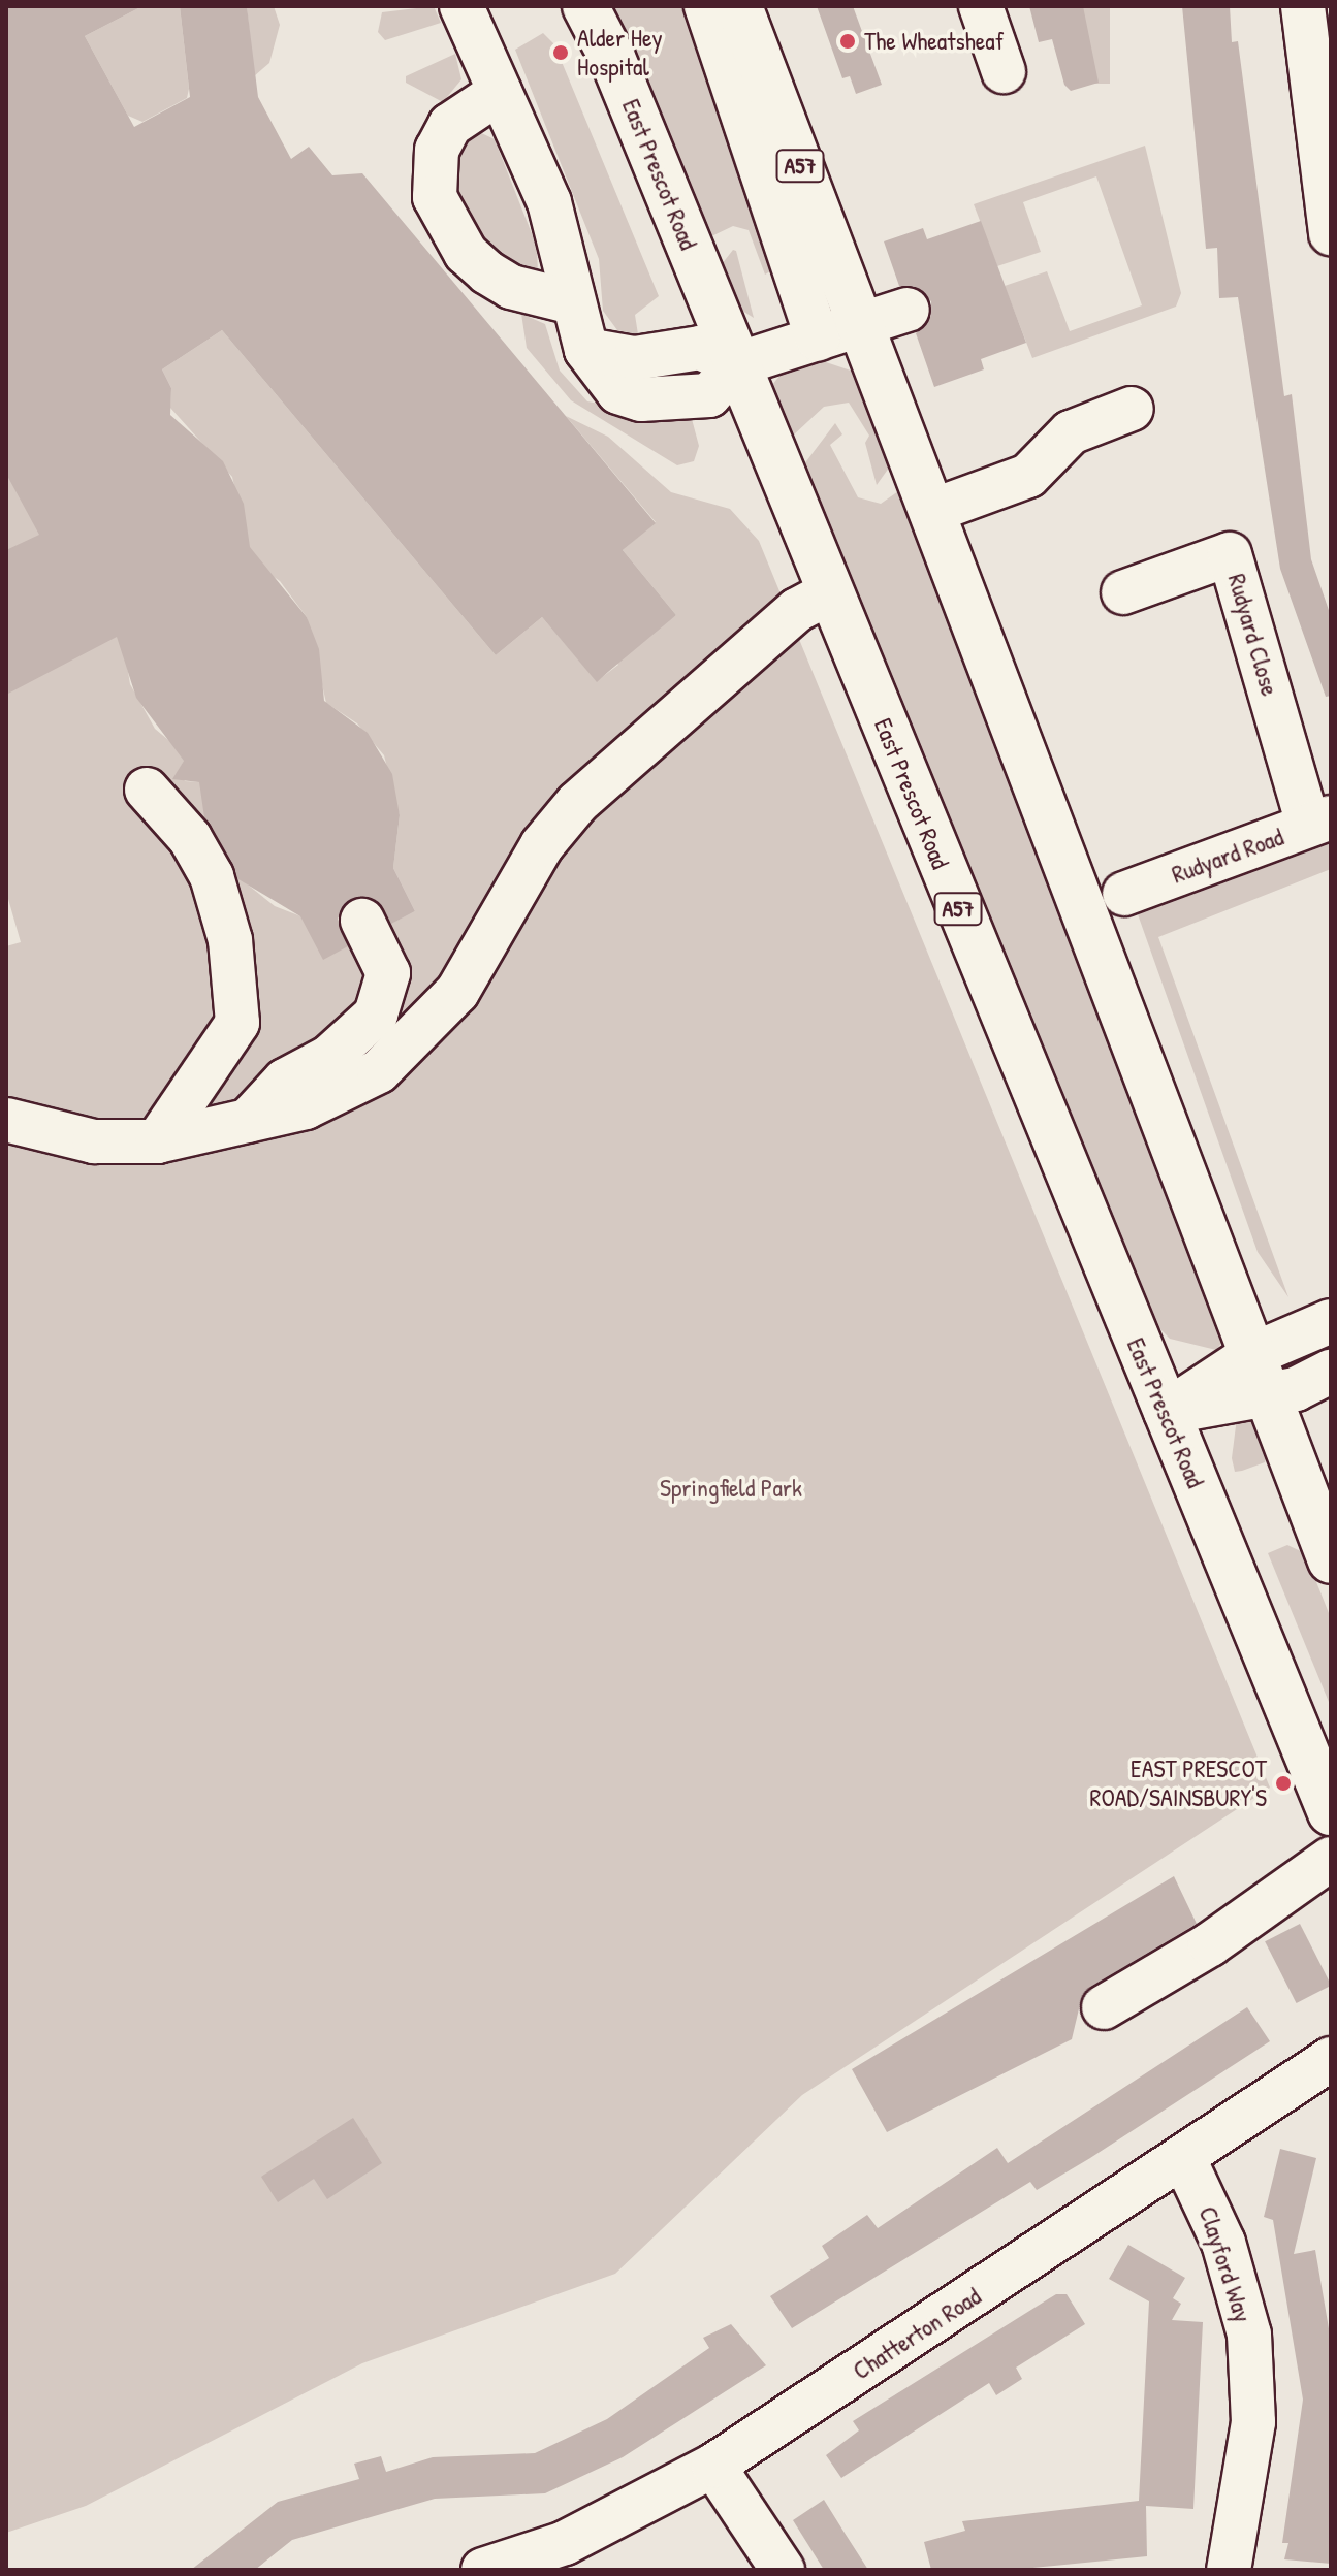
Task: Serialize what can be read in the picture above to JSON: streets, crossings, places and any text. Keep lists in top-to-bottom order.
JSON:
{
  "streets": {
    "highway": ["A57", "East Prescot Road"],
    "street": [
      "Rudyard Close",
      "Rudyard Road",
      "Clayford Way",
      "Chatterton Road"
    ]
  },
  "crossings": [
    ["Rudyard Close", "Rudyard Road"],
    ["Clayford Way", "Chatterton Road"]
  ],
  "parks": ["Springfield Park"],
  "places": ["The Wheatsheaf", "Alder Hey Hospital", "EAST PRESCOT ROAD/SAINSBURY'S"]
}
